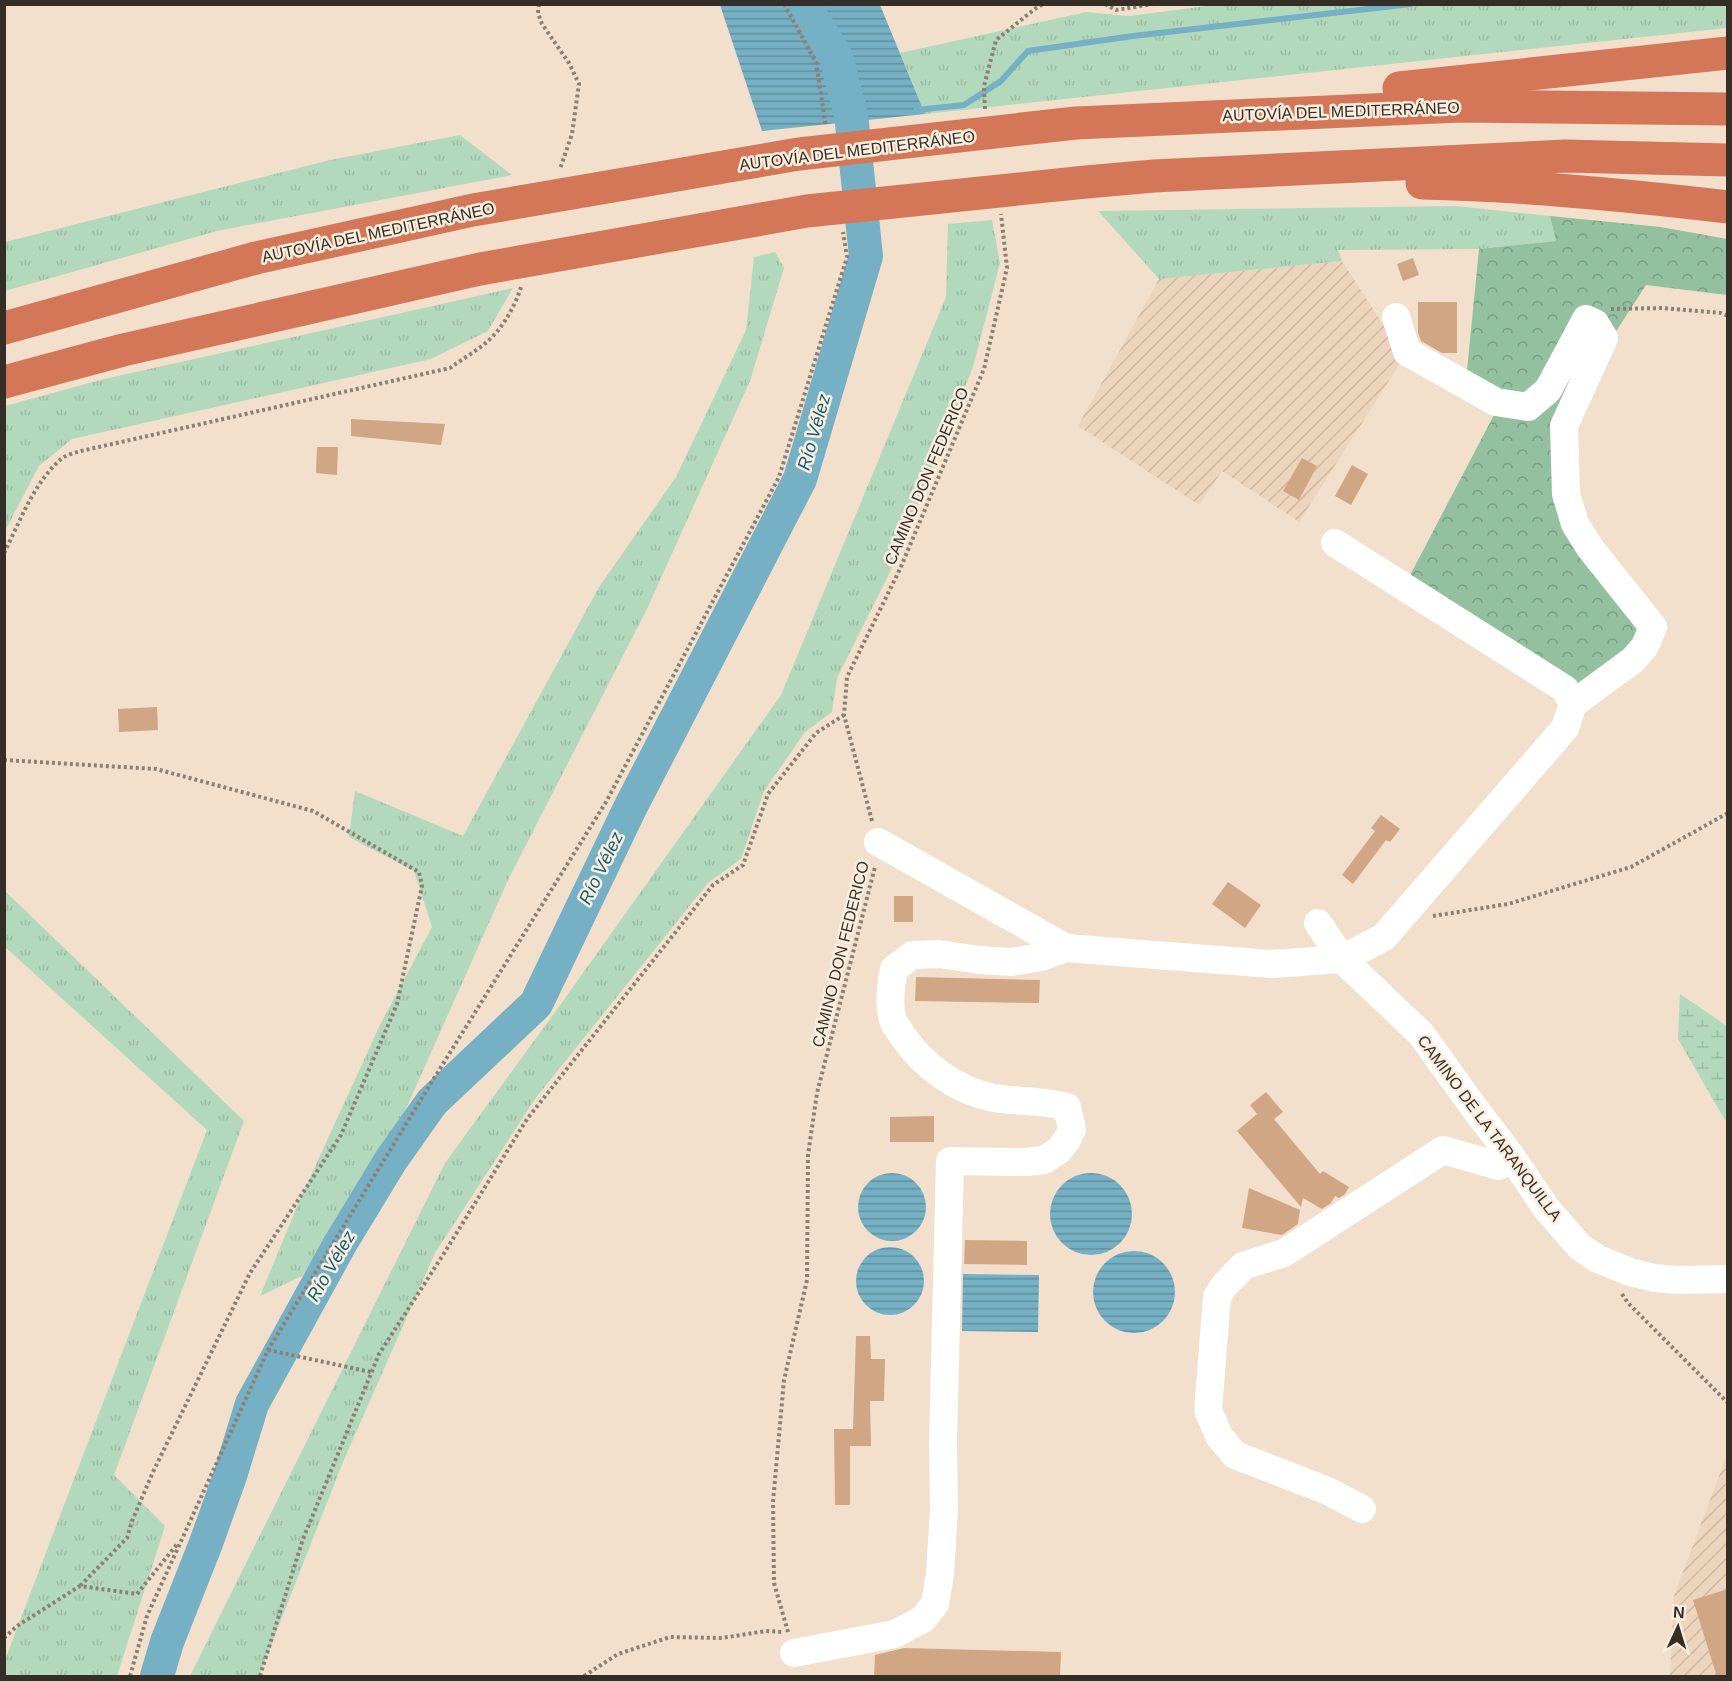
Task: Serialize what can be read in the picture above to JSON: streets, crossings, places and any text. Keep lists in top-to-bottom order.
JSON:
{
  "streets": {
    "highway": ["AUTOVÍA DEL MEDITERRÁNEO"],
    "street": ["CAMINO DE LA TARANQUILLA"],
    "path": ["CAMINO DON FEDERICO"]
  },
  "water": ["Río Vélez"],
  "north": "top"
}
